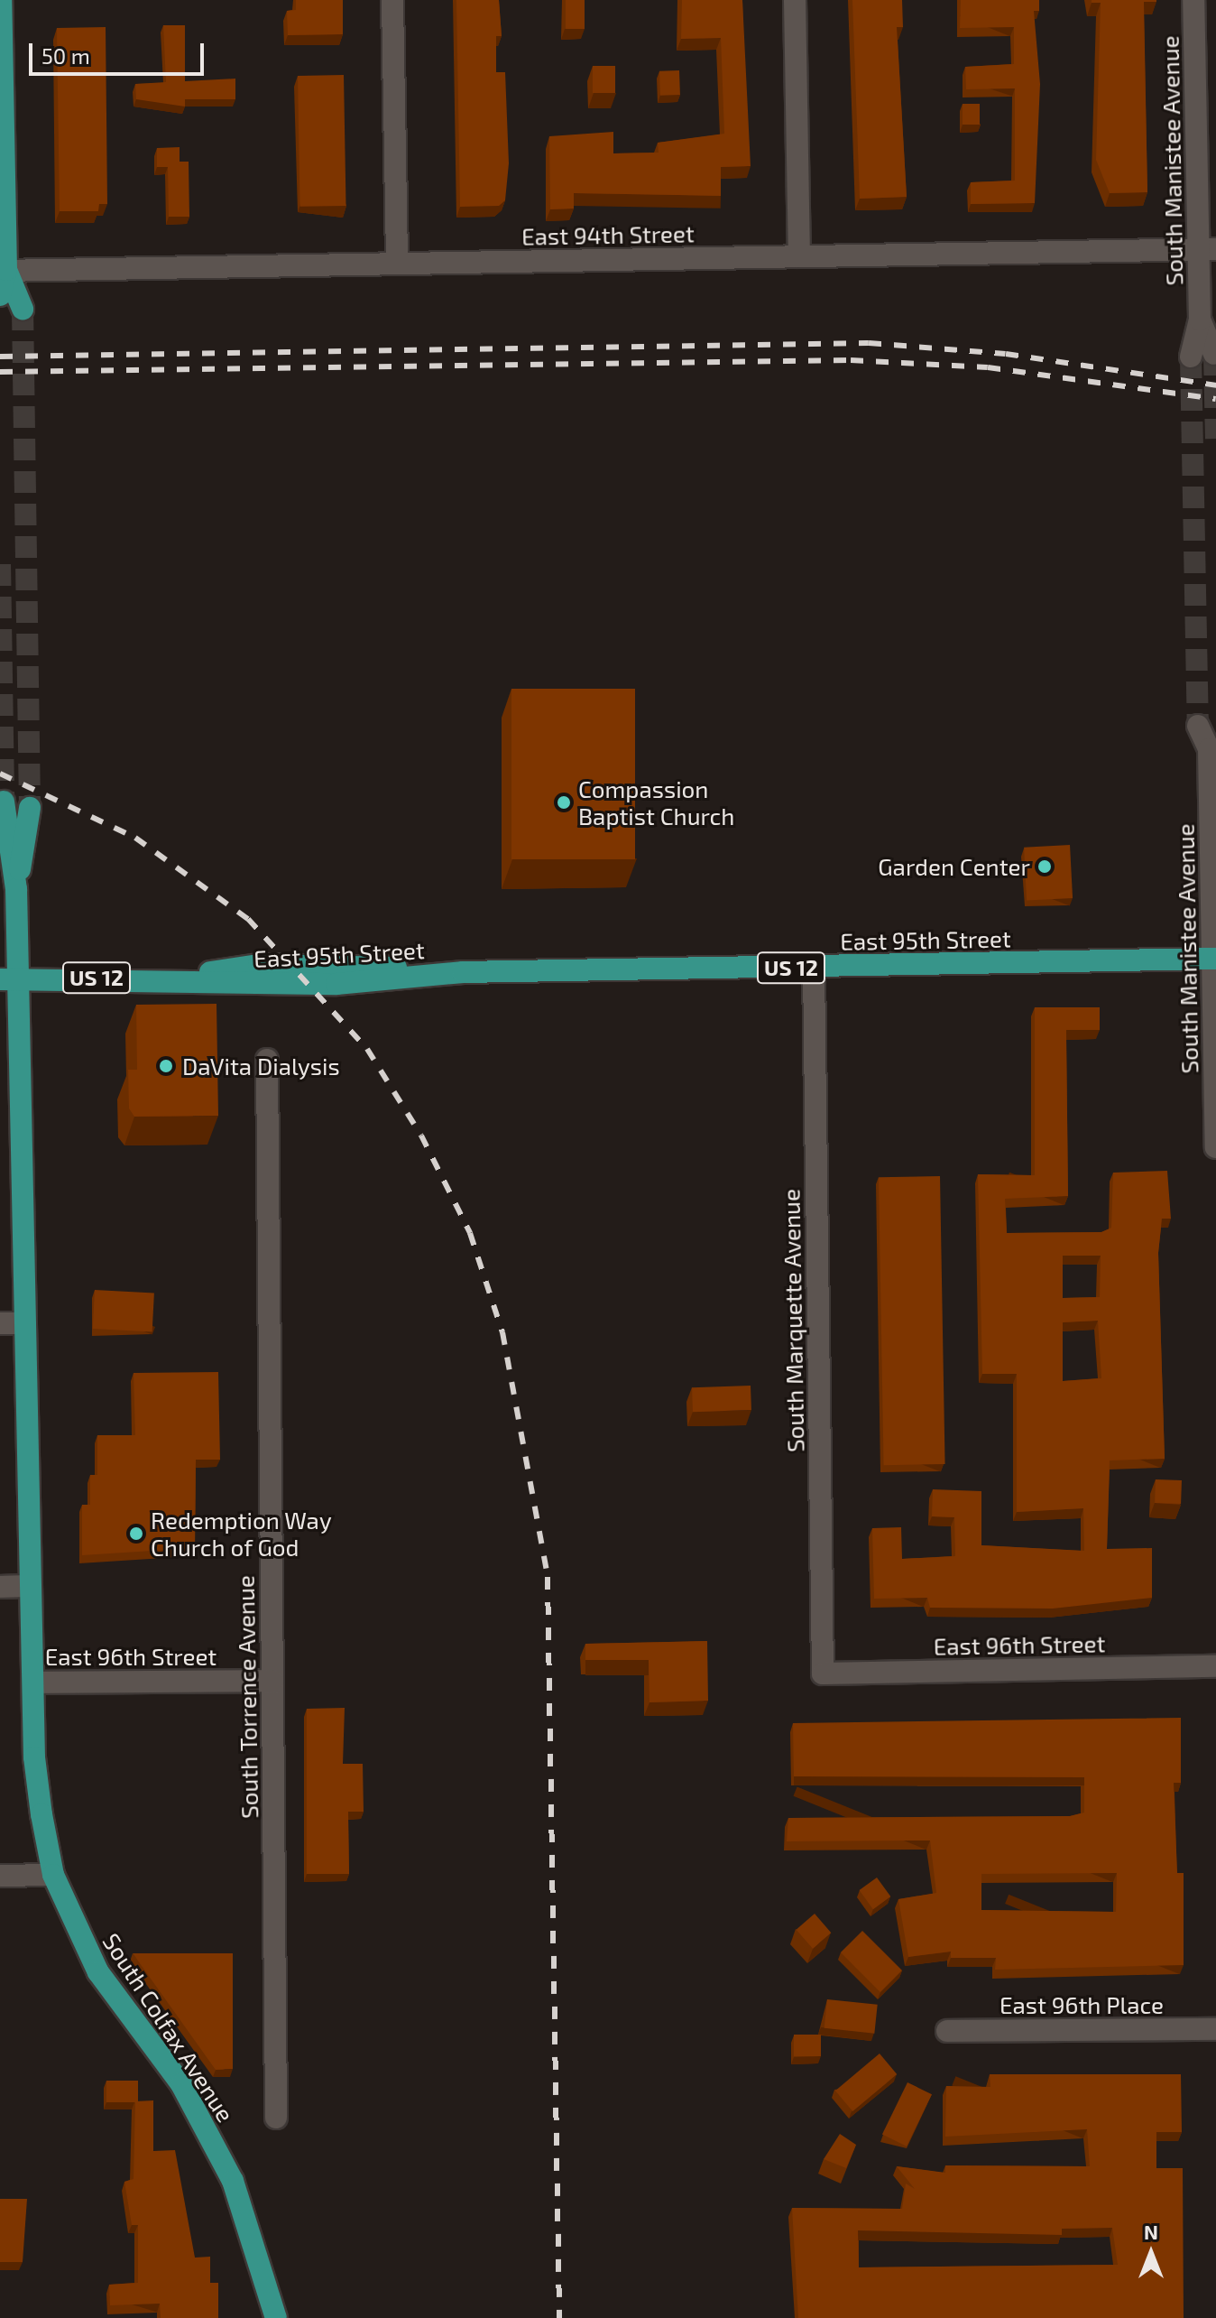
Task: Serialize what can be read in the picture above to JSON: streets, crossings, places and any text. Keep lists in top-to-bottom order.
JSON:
{
  "streets": {
    "main road": ["East 95th Street", "US 12", "South Colfax Avenue"],
    "street": [
      "South Manistee Avenue",
      "East 94th Street",
      "South Marquette Avenue",
      "East 96th Street",
      "South Torrence Avenue",
      "East 96th Place"
    ]
  },
  "crossings": [
    ["South Manistee Avenue", "East 94th Street"],
    ["South Manistee Avenue", "East 95th Street"],
    ["East 95th Street", "South Marquette Avenue"],
    ["East 95th Street", "South Colfax Avenue"],
    ["South Marquette Avenue", "East 96th Street"],
    ["East 96th Street", "South Torrence Avenue"],
    ["East 96th Street", "South Colfax Avenue"]
  ],
  "places": [
    "Compassion Baptist Church",
    "Garden Center",
    "DaVita Dialysis",
    "Redemption Way Church of God"
  ],
  "scale_bar": "50 m",
  "north": "top"
}
